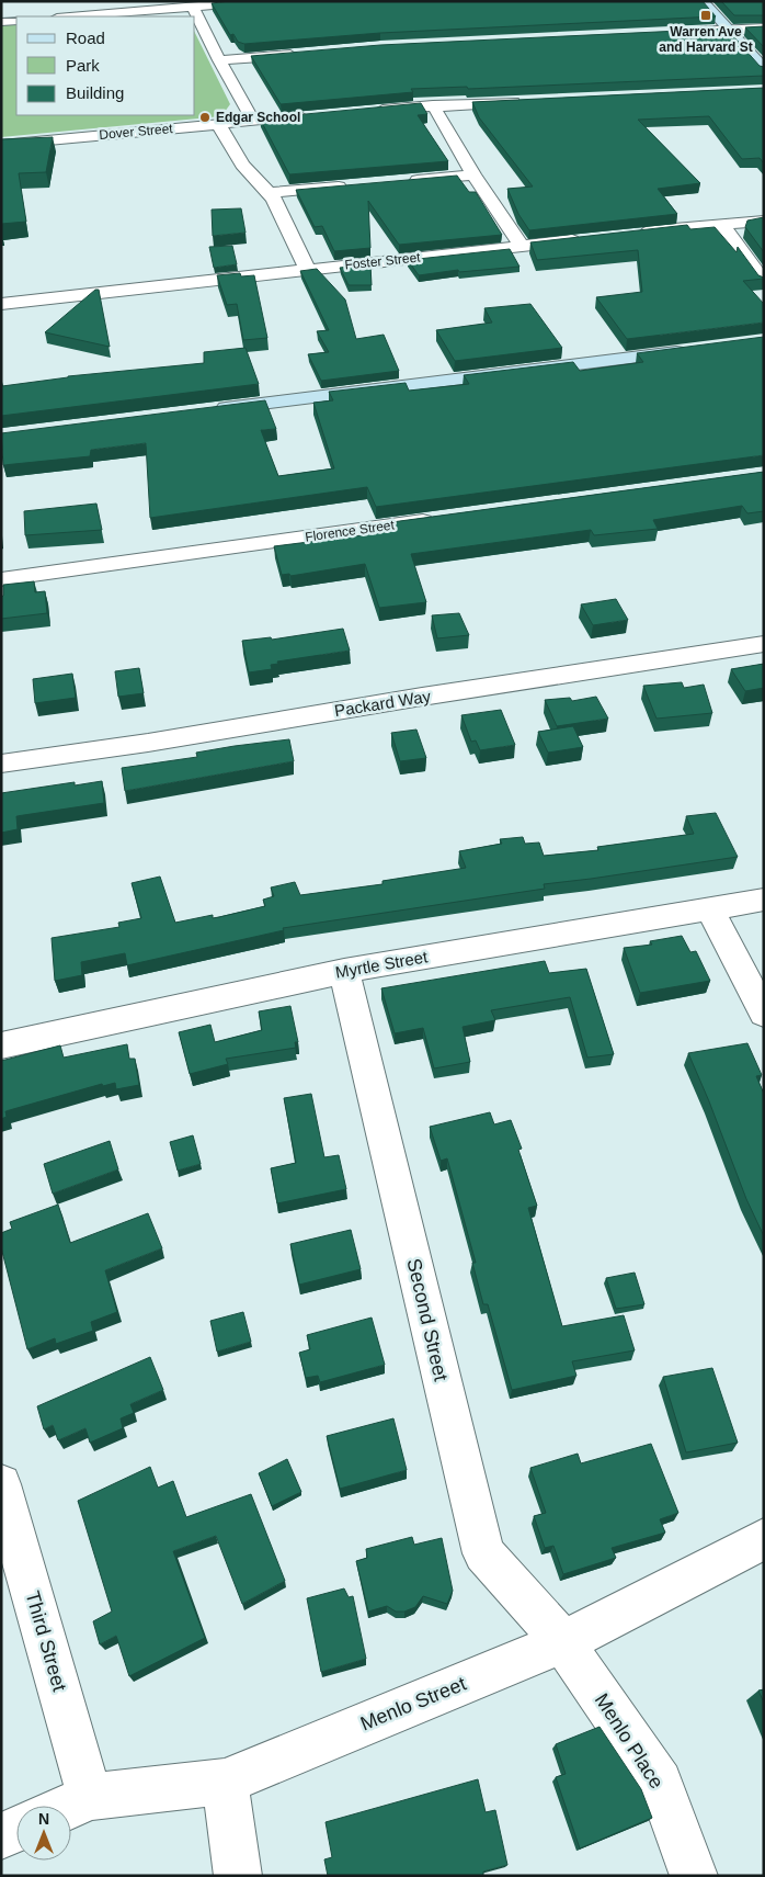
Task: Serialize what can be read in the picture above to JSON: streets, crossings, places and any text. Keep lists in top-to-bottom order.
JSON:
{
  "streets": {
    "street": [
      "Dover Street",
      "Foster Street",
      "Florence Street",
      "Packard Way",
      "Myrtle Street",
      "Second Street",
      "Third Street",
      "Menlo Street",
      "Menlo Place"
    ]
  },
  "crossings": [
    ["Myrtle Street", "Second Street"],
    ["Second Street", "Menlo Street"],
    ["Second Street", "Menlo Place"],
    ["Third Street", "Menlo Street"],
    ["Menlo Street", "Menlo Place"]
  ],
  "places": {
    "transit": ["Warren Ave and Harvard St"],
    "other": ["Edgar School"]
  },
  "legend": ["Road", "Park", "Building"],
  "north": "top"
}
